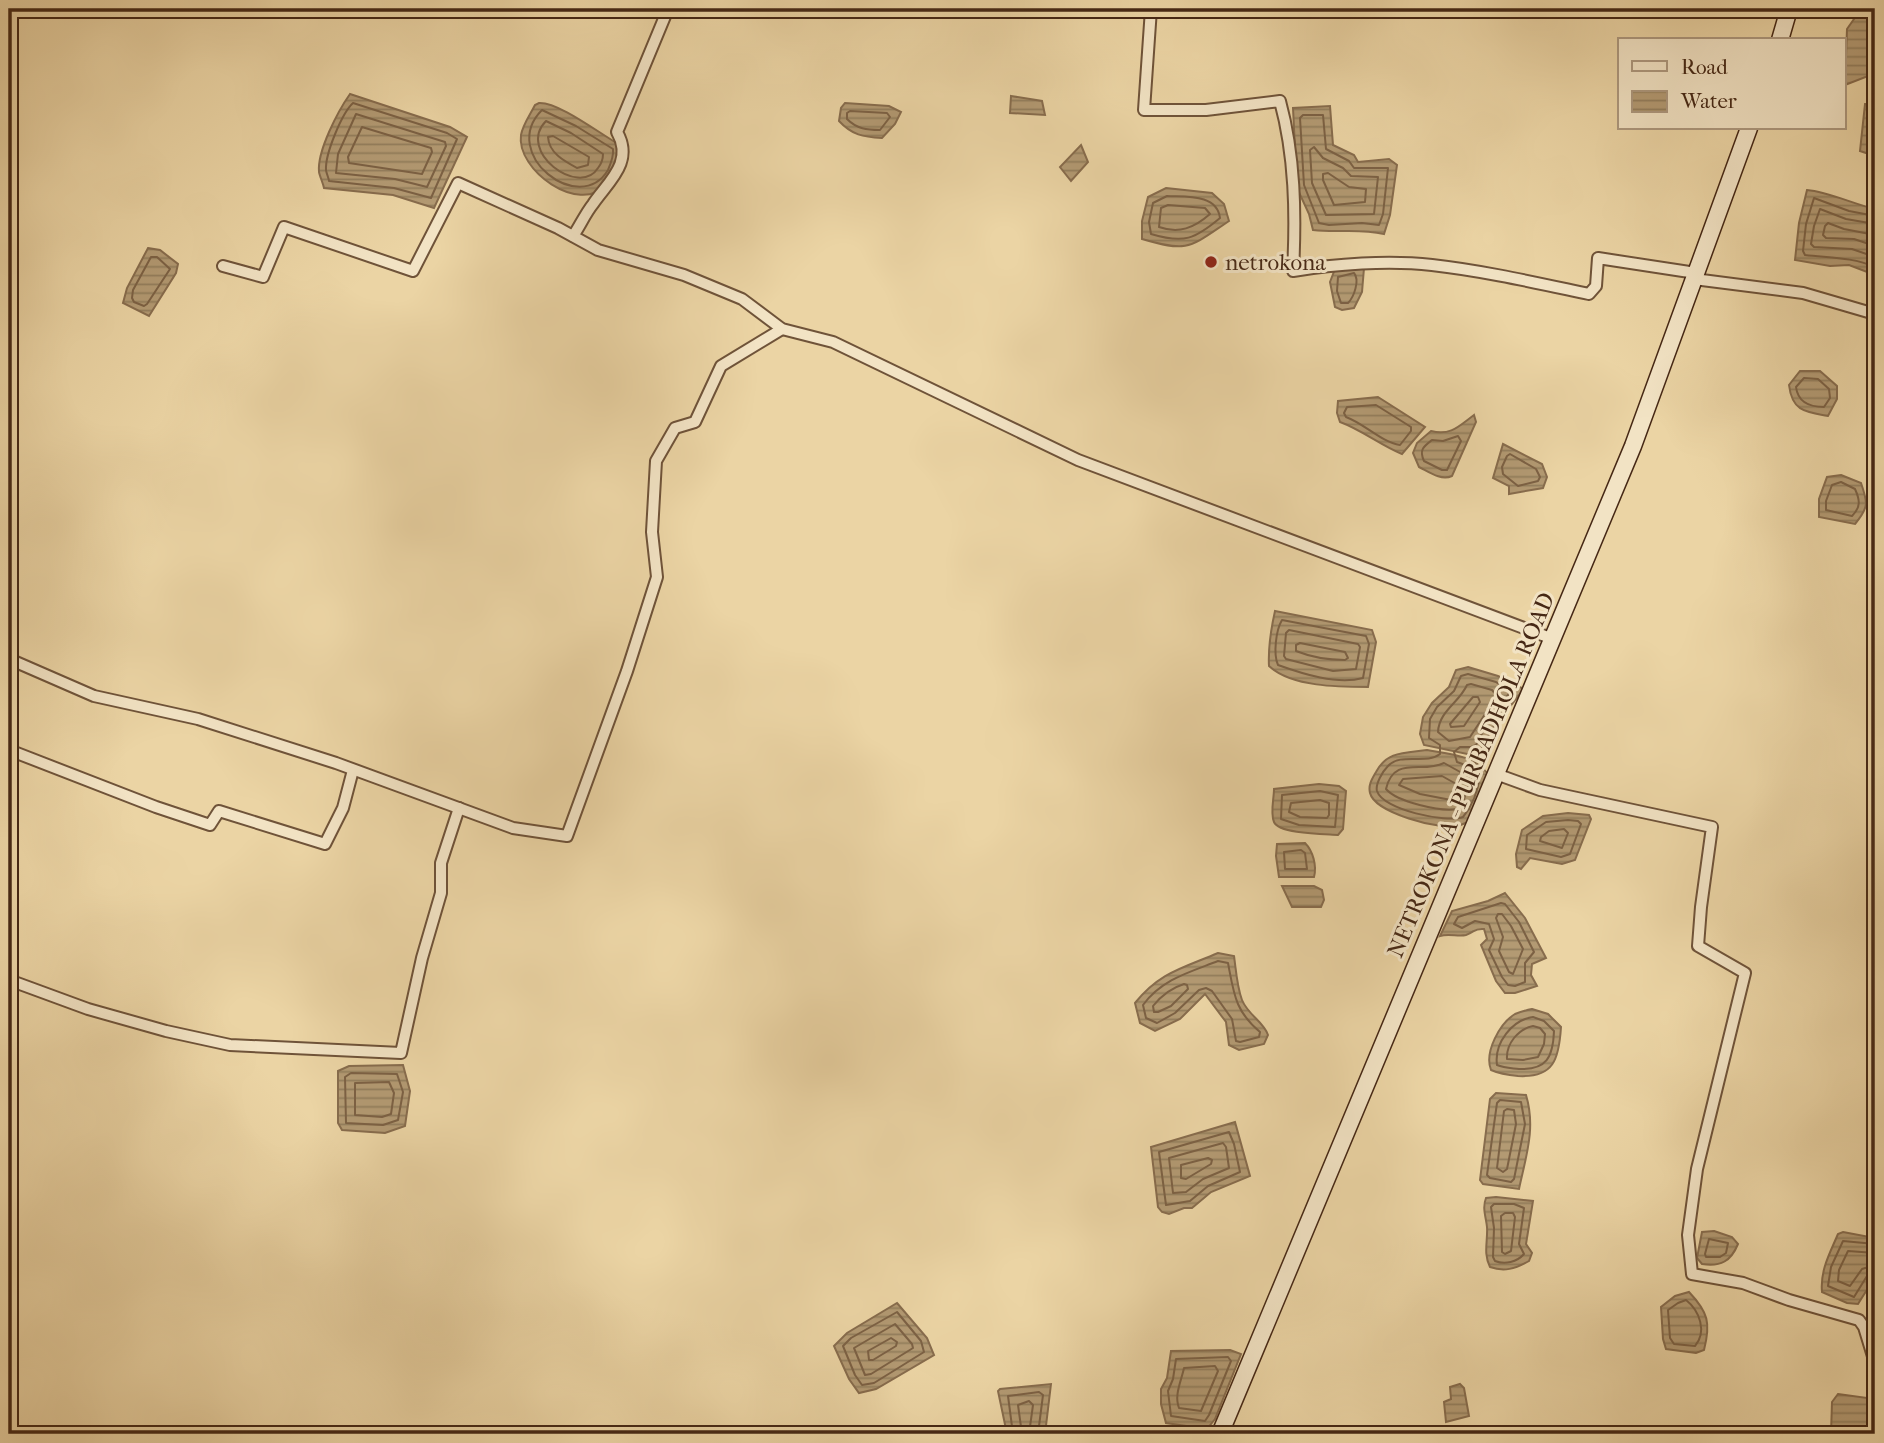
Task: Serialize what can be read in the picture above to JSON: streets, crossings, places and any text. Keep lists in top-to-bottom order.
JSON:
{
  "streets": {
    "main road": ["NETROKONA - PURBADHOLA ROAD"]
  },
  "places": ["netrokona"],
  "legend": ["Road", "Water"]
}
